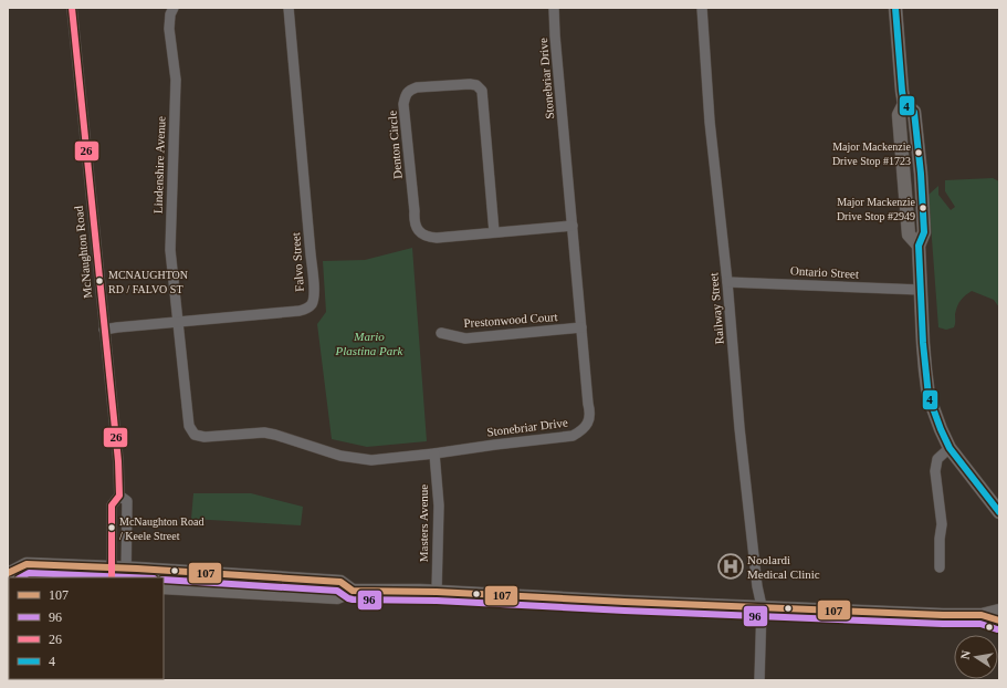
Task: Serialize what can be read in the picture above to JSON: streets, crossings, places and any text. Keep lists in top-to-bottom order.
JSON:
{
  "streets": {
    "street": [
      "Stonebriar Drive",
      "Denton Circle",
      "Lindenshire Avenue",
      "McNaughton Road",
      "Falvo Street",
      "Ontario Street",
      "Railway Street",
      "Prestonwood Court",
      "Masters Avenue"
    ]
  },
  "crossings": [
    ["Stonebriar Drive", "Denton Circle"],
    ["Stonebriar Drive", "Lindenshire Avenue"],
    ["Stonebriar Drive", "Falvo Street"],
    ["Stonebriar Drive", "Prestonwood Court"],
    ["Stonebriar Drive", "Masters Avenue"],
    ["Lindenshire Avenue", "Falvo Street"],
    ["McNaughton Road", "Falvo Street"],
    ["Ontario Street", "Railway Street"]
  ],
  "parks": ["Mario Plastina Park"],
  "places": {
    "other": [
      "Major Mackenzie Drive Stop #1723",
      "Major Mackenzie Drive Stop #2949",
      "MCNAUGHTON RD / FALVO ST",
      "McNaughton Road / Keele Street"
    ],
    "hospital": ["Noolardi Medical Clinic"]
  },
  "lines": [
    "transit line 26",
    "transit line 4",
    "transit line 107",
    "transit line 96"
  ],
  "legend": [
    "107",
    "96",
    "26",
    "4"
  ],
  "north": "left"
}
